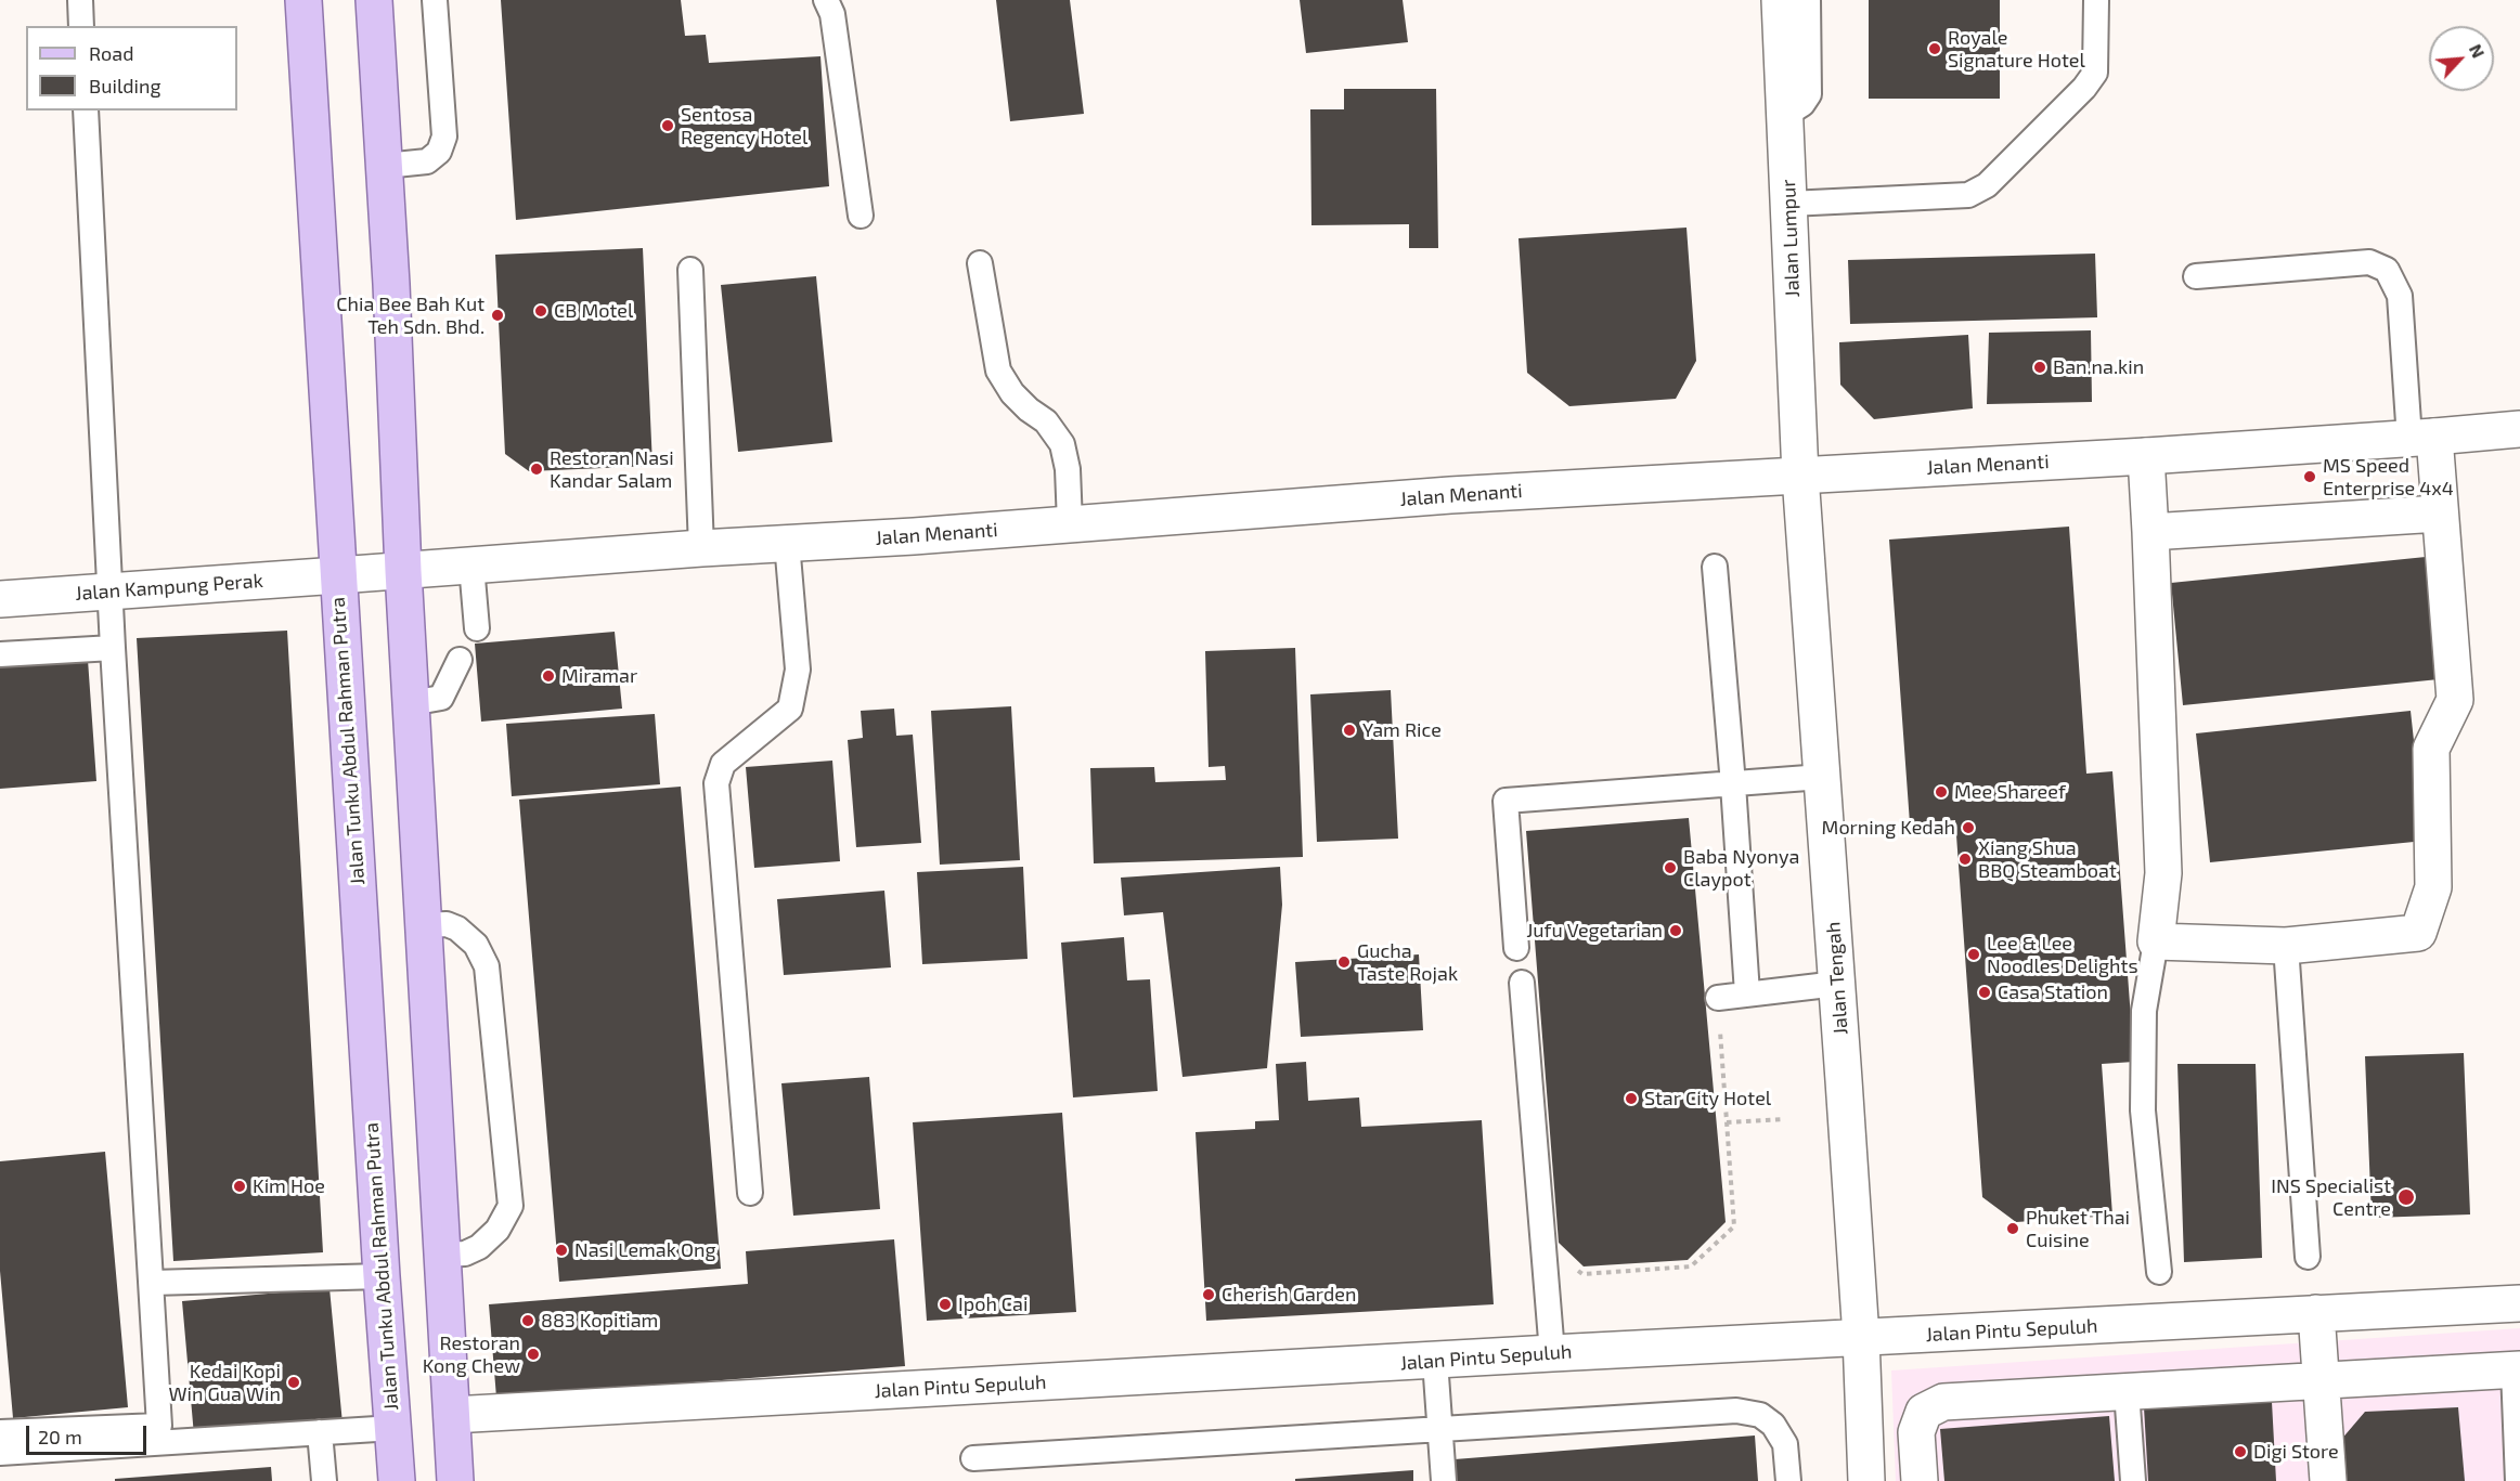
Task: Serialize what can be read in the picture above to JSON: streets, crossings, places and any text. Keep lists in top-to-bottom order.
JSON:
{
  "streets": {
    "main road": ["Jalan Tunku Abdul Rahman Putra"],
    "street": [
      "Jalan Lumpur",
      "Jalan Menanti",
      "Jalan Kampung Perak",
      "Jalan Tengah",
      "Jalan Pintu Sepuluh"
    ]
  },
  "crossings": [
    ["Jalan Lumpur", "Jalan Menanti"],
    ["Jalan Lumpur", "Jalan Tengah"],
    ["Jalan Menanti", "Jalan Kampung Perak"],
    ["Jalan Menanti", "Jalan Tengah"],
    ["Jalan Kampung Perak", "Jalan Tunku Abdul Rahman Putra"],
    ["Jalan Tengah", "Jalan Pintu Sepuluh"]
  ],
  "places": [
    "Royale Signature Hotel",
    "Sentosa Regency Hotel",
    "CB Motel",
    "Chia Bee Bah Kut Teh Sdn. Bhd.",
    "Ban.na.kin",
    "Restoran Nasi Kandar Salam",
    "MS Speed Enterprise 4x4",
    "Miramar",
    "Yam Rice",
    "Mee Shareef",
    "Morning Kedah",
    "Xiang Shua BBQ Steamboat",
    "Baba Nyonya Claypot",
    "Jufu Vegetarian",
    "Lee & Lee Noodles Delights",
    "Gucha Taste Rojak",
    "Casa Station",
    "Star City Hotel",
    "Kim Hoe",
    "INS Specialist Centre",
    "Phuket Thai Cuisine",
    "Nasi Lemak Ong",
    "Cherish Garden",
    "Ipoh Cai",
    "883 Kopitiam",
    "Restoran Kong Chew",
    "Kedai Kopi Win Gua Win",
    "Digi Store"
  ],
  "legend": ["Road", "Building"],
  "scale_bar": "20 m",
  "north": "top right"
}
